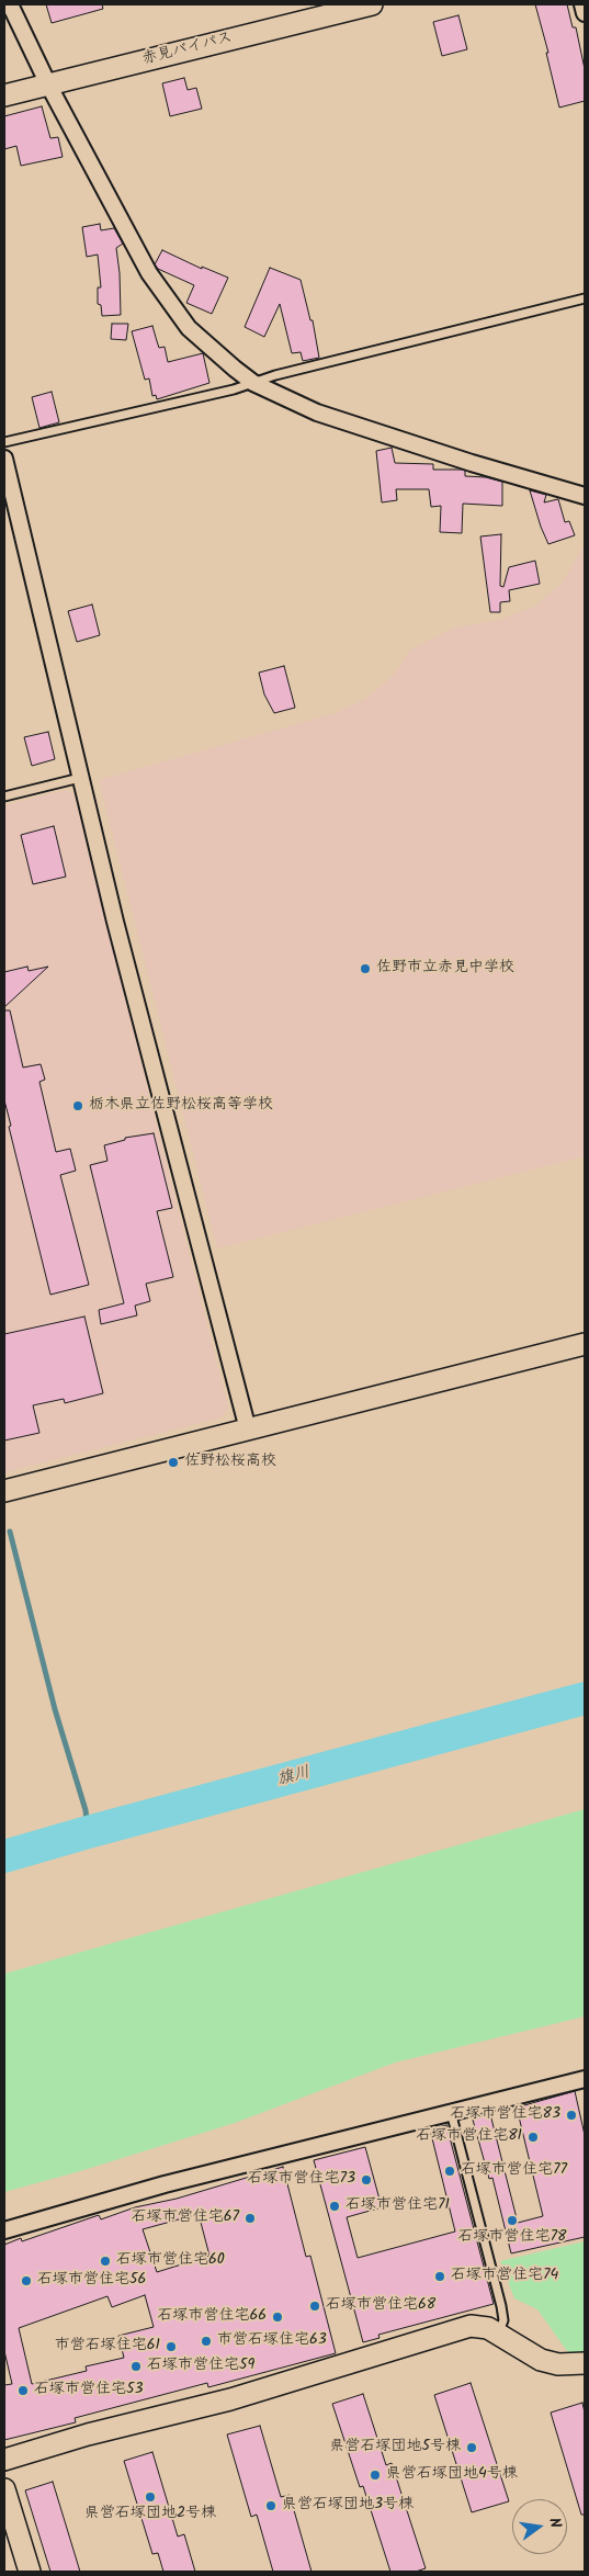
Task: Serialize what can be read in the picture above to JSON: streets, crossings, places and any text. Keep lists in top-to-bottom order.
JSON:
{
  "streets": {
    "street": ["赤見バイパス"]
  },
  "water": ["旗川"],
  "places": [
    "佐野市立赤見中学校",
    "栃木県立佐野松桜高等学校",
    "佐野松桜高校",
    "石塚市営住宅83",
    "石塚市営住宅81",
    "石塚市営住宅77",
    "石塚市営住宅73",
    "石塚市営住宅71",
    "石塚市営住宅67",
    "石塚市営住宅78",
    "石塚市営住宅60",
    "石塚市営住宅74",
    "石塚市営住宅56",
    "石塚市営住宅68",
    "石塚市営住宅66",
    "市営石塚住宅63",
    "市営石塚住宅61",
    "石塚市営住宅59",
    "石塚市営住宅53",
    "県営石塚団地5号棟",
    "県営石塚団地4号棟",
    "県営石塚団地2号棟",
    "県営石塚団地3号棟"
  ],
  "north": "right"
}
